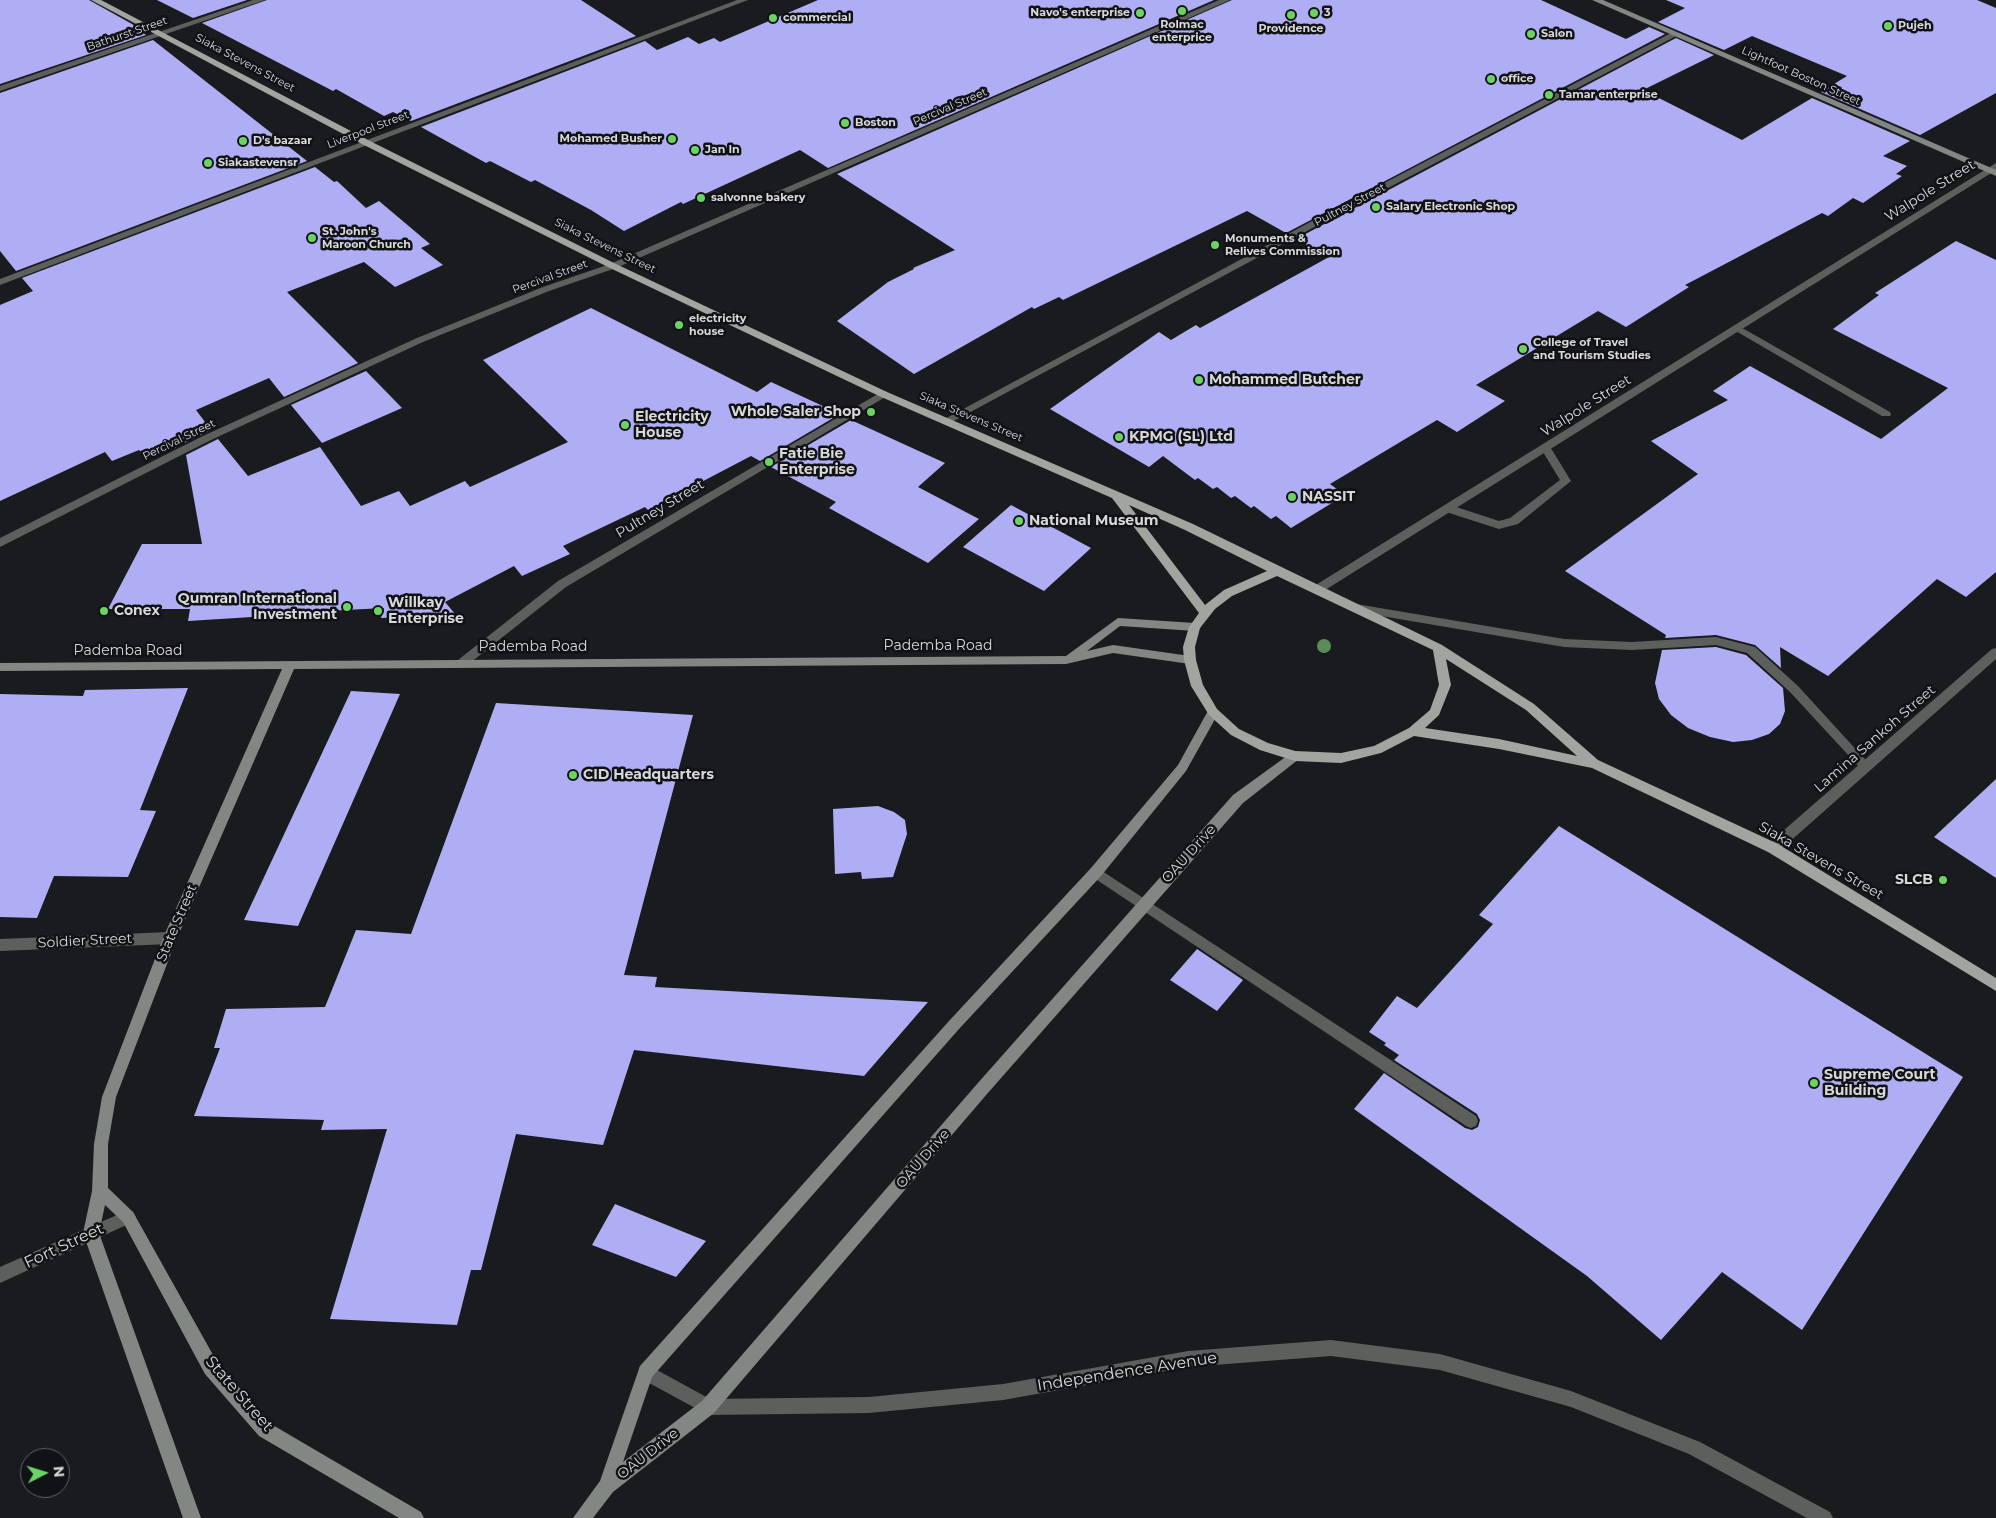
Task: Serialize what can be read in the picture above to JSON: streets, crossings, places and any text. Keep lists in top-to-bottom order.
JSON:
{
  "streets": {
    "main road": ["Siaka Stevens Street"],
    "street": [
      "Bathurst Street",
      "Lightfoot Boston Street",
      "Percival Street",
      "Liverpool Street",
      "Walpole Street",
      "Pultney Street",
      "Pademba Road",
      "Lamina Sankoh Street",
      "OAU Drive",
      "State Street",
      "Soldier Street",
      "Fort Street",
      "Independence Avenue"
    ]
  },
  "crossings": [
    ["Bathurst Street", "Siaka Stevens Street"],
    ["Siaka Stevens Street", "Percival Street"],
    ["Siaka Stevens Street", "Liverpool Street"],
    ["Siaka Stevens Street", "Walpole Street"],
    ["Siaka Stevens Street", "Pultney Street"],
    ["Siaka Stevens Street", "Lamina Sankoh Street"],
    ["Lightfoot Boston Street", "Walpole Street"],
    ["Lightfoot Boston Street", "Pultney Street"],
    ["Pultney Street", "Pademba Road"],
    ["Pademba Road", "State Street"],
    ["OAU Drive", "Independence Avenue"],
    ["State Street", "Soldier Street"],
    ["State Street", "Fort Street"]
  ],
  "places": [
    "Rolmac enterprice",
    "Navo's enterprise",
    "3",
    "Providence",
    "commercial",
    "Pujeh",
    "Salon",
    "office",
    "Tamar enterprise",
    "Boston",
    "Mohamed Busher",
    "D's bazaar",
    "Jan In",
    "Siakastevensr",
    "salvonne bakery",
    "Salary Electronic Shop",
    "St. John's Maroon Church",
    "Monuments & Relives Commission",
    "electricity house",
    "College of Travel and Tourism Studies",
    "Mohammed Butcher",
    "Whole Saler Shop",
    "Electricity House",
    "KPMG (SL) Ltd",
    "Fatie Bie Enterprise",
    "NASSIT",
    "National Museum",
    "Qumran International Investment",
    "Conex",
    "Willkay Enterprise",
    "CID Headquarters",
    "SLCB",
    "Supreme Court Building"
  ],
  "north": "right"
}
